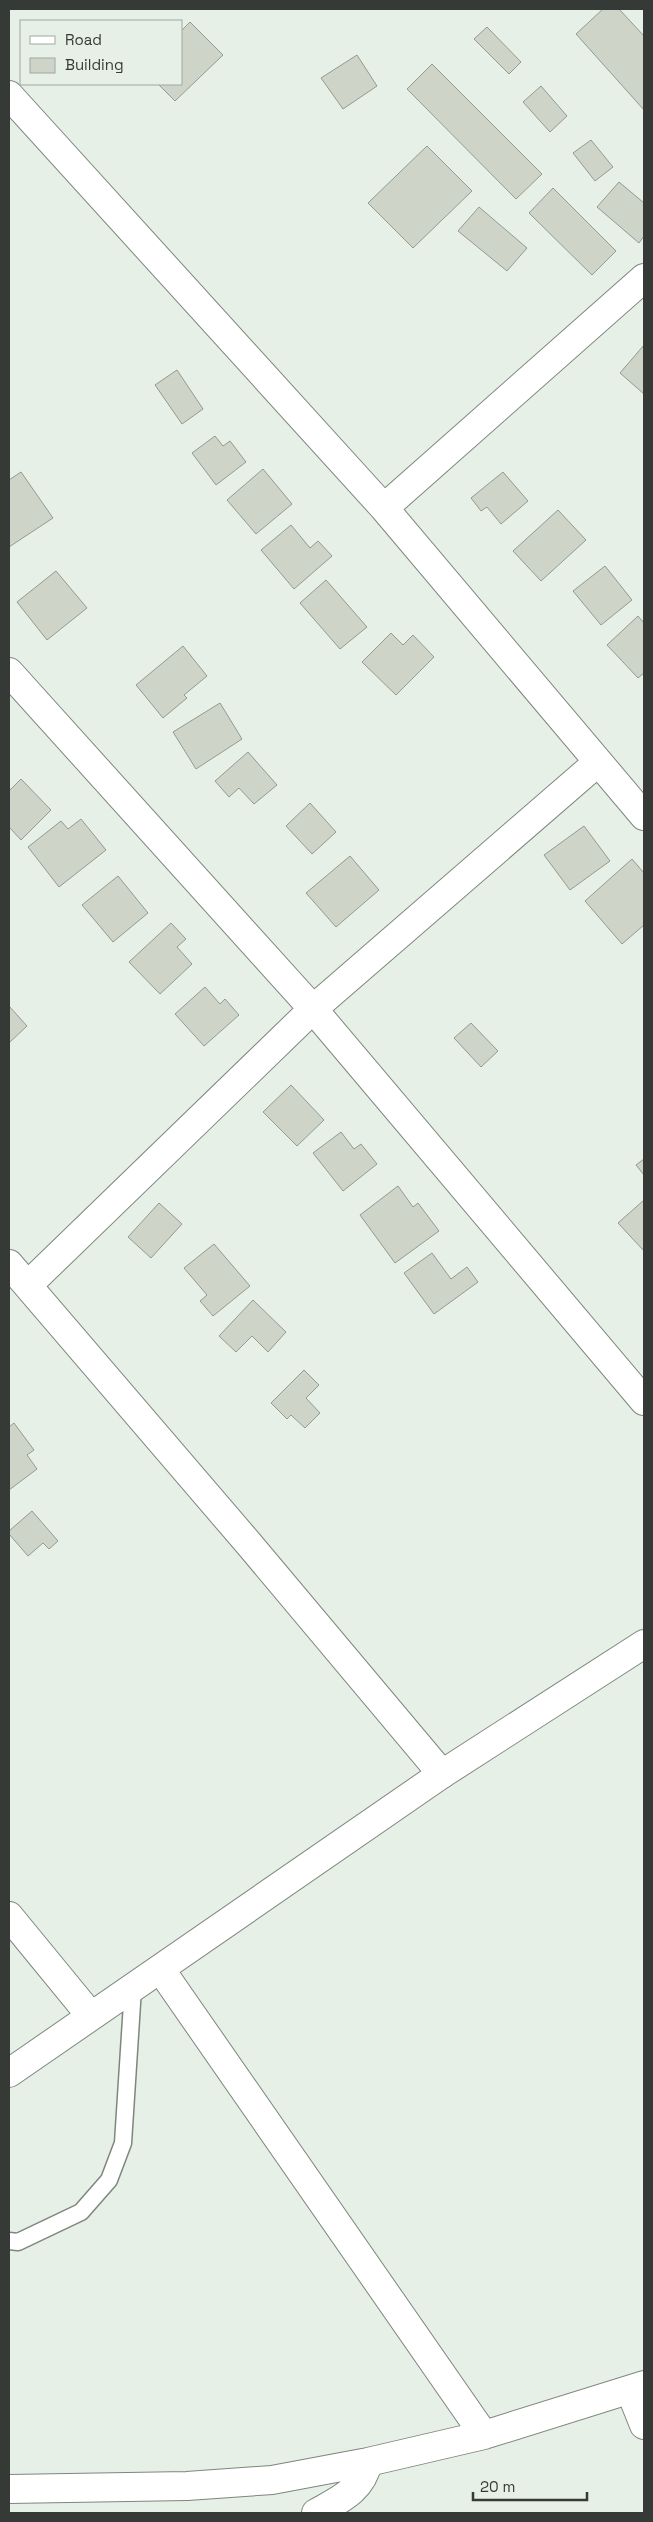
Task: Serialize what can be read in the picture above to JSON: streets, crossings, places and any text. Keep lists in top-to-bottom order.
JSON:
{
  "legend": ["Road", "Building"],
  "scale_bar": "20 m"
}
